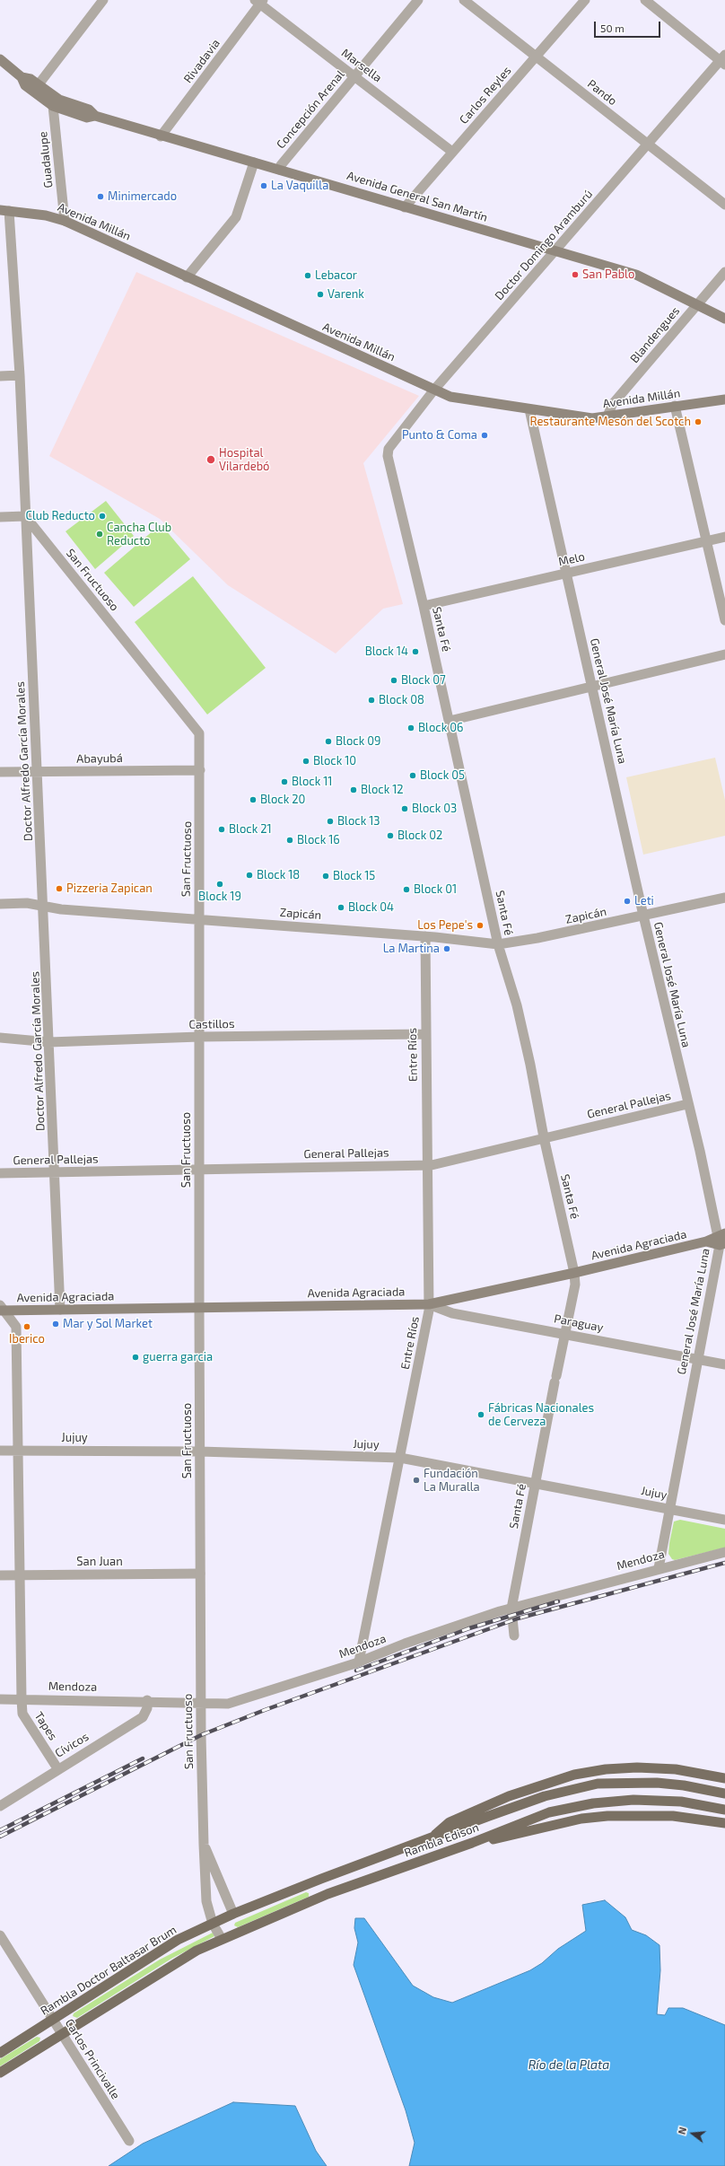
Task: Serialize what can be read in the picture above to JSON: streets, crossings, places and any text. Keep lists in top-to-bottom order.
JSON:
{
  "streets": {
    "main road": [
      "Avenida General San Martín",
      "Avenida Millán",
      "Avenida Agraciada",
      "Rambla Edison",
      "Rambla Doctor Baltasar Brum"
    ],
    "street": [
      "Rivadavia",
      "Marsella",
      "Pando",
      "Carlos Reyles",
      "Concepción Arenal",
      "Guadalupe",
      "Doctor Domingo Aramburú",
      "Blandengues",
      "Melo",
      "San Fructuoso",
      "Santa Fé",
      "General José María Luna",
      "Abayubá",
      "Doctor Alfredo García Morales",
      "Zapicán",
      "Castillos",
      "Entre Ríos",
      "General Pallejas",
      "Paraguay",
      "Jujuy",
      "Mendoza",
      "San Juan",
      "Tapes",
      "Cívicos",
      "Carlos Princivalle"
    ]
  },
  "crossings": [
    ["Rivadavia", "Marsella"],
    ["Rivadavia", "Avenida General San Martín"],
    ["Marsella", "Carlos Reyles"],
    ["Marsella", "Concepción Arenal"],
    ["Pando", "Carlos Reyles"],
    ["Pando", "Doctor Domingo Aramburú"],
    ["Carlos Reyles", "Avenida General San Martín"],
    ["Concepción Arenal", "Avenida General San Martín"],
    ["Guadalupe", "Avenida General San Martín"],
    ["Guadalupe", "Avenida Millán"],
    ["Avenida General San Martín", "Doctor Domingo Aramburú"],
    ["Avenida General San Martín", "Blandengues"],
    ["Avenida Millán", "Doctor Domingo Aramburú"],
    ["Avenida Millán", "Blandengues"],
    ["Avenida Millán", "General José María Luna"],
    ["Avenida Millán", "Doctor Alfredo García Morales"],
    ["Doctor Domingo Aramburú", "Santa Fé"],
    ["Melo", "Santa Fé"],
    ["Melo", "General José María Luna"],
    ["San Fructuoso", "Abayubá"],
    ["San Fructuoso", "Doctor Alfredo García Morales"],
    ["San Fructuoso", "Zapicán"],
    ["San Fructuoso", "Castillos"],
    ["San Fructuoso", "General Pallejas"],
    ["San Fructuoso", "Avenida Agraciada"],
    ["San Fructuoso", "Jujuy"],
    ["San Fructuoso", "Mendoza"],
    ["San Fructuoso", "San Juan"],
    ["San Fructuoso", "Rambla Edison"],
    ["San Fructuoso", "Rambla Doctor Baltasar Brum"],
    ["Santa Fé", "Zapicán"],
    ["Santa Fé", "General Pallejas"],
    ["Santa Fé", "Avenida Agraciada"],
    ["Santa Fé", "Paraguay"],
    ["Santa Fé", "Jujuy"],
    ["Santa Fé", "Mendoza"],
    ["General José María Luna", "Zapicán"],
    ["General José María Luna", "General Pallejas"],
    ["General José María Luna", "Avenida Agraciada"],
    ["General José María Luna", "Paraguay"],
    ["General José María Luna", "Jujuy"],
    ["General José María Luna", "Mendoza"],
    ["Abayubá", "Doctor Alfredo García Morales"],
    ["Doctor Alfredo García Morales", "Zapicán"],
    ["Doctor Alfredo García Morales", "Castillos"],
    ["Doctor Alfredo García Morales", "General Pallejas"],
    ["Doctor Alfredo García Morales", "Avenida Agraciada"],
    ["Zapicán", "Entre Ríos"],
    ["Castillos", "Entre Ríos"],
    ["Entre Ríos", "General Pallejas"],
    ["Entre Ríos", "Avenida Agraciada"],
    ["Entre Ríos", "Paraguay"],
    ["Entre Ríos", "Jujuy"],
    ["Entre Ríos", "Mendoza"],
    ["Avenida Agraciada", "Paraguay"],
    ["Avenida Agraciada", "Tapes"],
    ["Jujuy", "Tapes"],
    ["Mendoza", "Tapes"],
    ["Mendoza", "Cívicos"],
    ["San Juan", "Tapes"],
    ["Tapes", "Cívicos"],
    ["Rambla Edison", "Rambla Doctor Baltasar Brum"],
    ["Rambla Edison", "Carlos Princivalle"],
    ["Rambla Doctor Baltasar Brum", "Carlos Princivalle"]
  ],
  "water": ["Río de la Plata"],
  "places": [
    "La Vaquilla",
    "Minimercado",
    "San Pablo",
    "Lebacor",
    "Varenk",
    "Restaurante Mesón del Scotch",
    "Punto & Coma",
    "Hospital Vilardebó",
    "Club Reducto",
    "Cancha Club Reducto",
    "Block 14",
    "Block 07",
    "Block 08",
    "Block 06",
    "Block 09",
    "Block 10",
    "Block 05",
    "Block 11",
    "Block 12",
    "Block 20",
    "Block 03",
    "Block 13",
    "Block 21",
    "Block 02",
    "Block 16",
    "Block 18",
    "Block 15",
    "Block 19",
    "Pizzeria Zapican",
    "Block 01",
    "Leti",
    "Block 04",
    "Los Pepe's",
    "La Martina",
    "Mar y Sol Market",
    "Iberico",
    "guerra garcia",
    "Fábricas Nacionales de Cerveza",
    "Fundación La Muralla"
  ],
  "scale_bar": "50 m",
  "north": "left"
}
